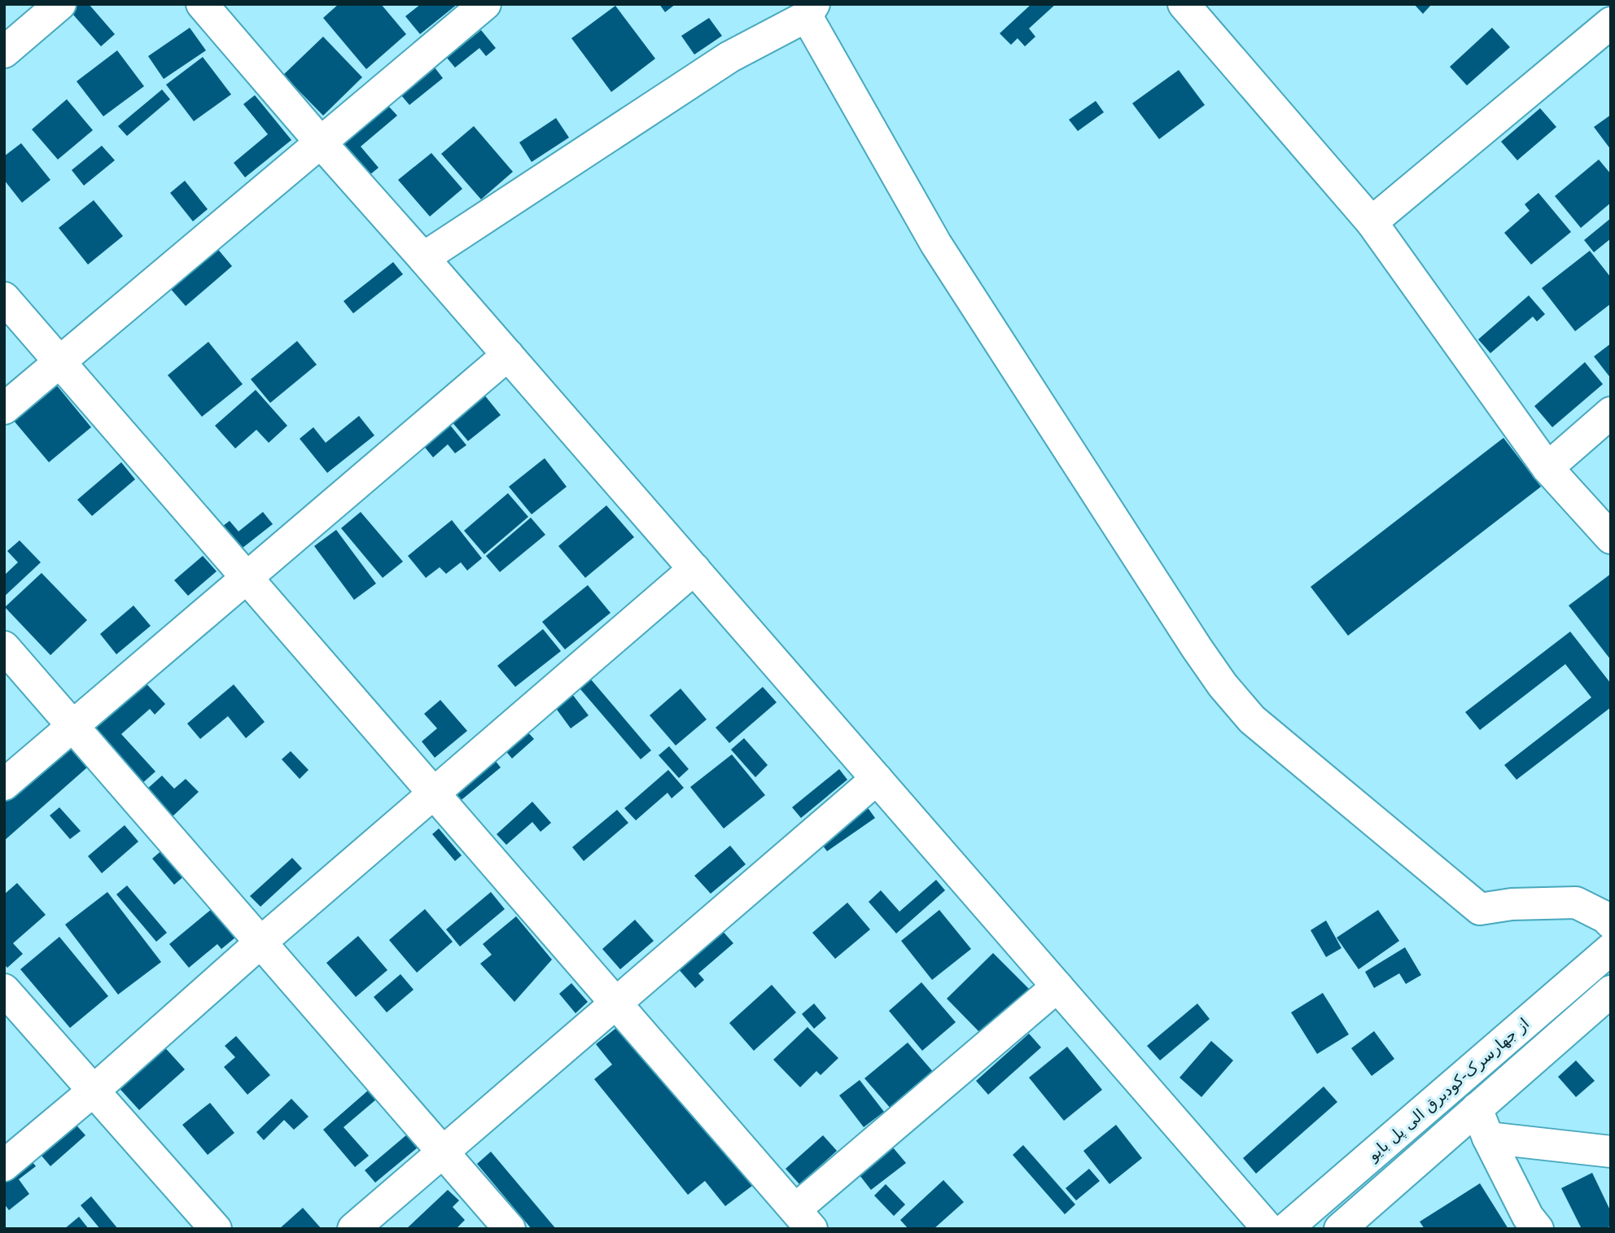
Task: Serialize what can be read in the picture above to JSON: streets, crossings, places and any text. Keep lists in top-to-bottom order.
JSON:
{
  "streets": {
    "street": ["از جهارسرک-کودبرق الی پل بایو"]
  }
}
